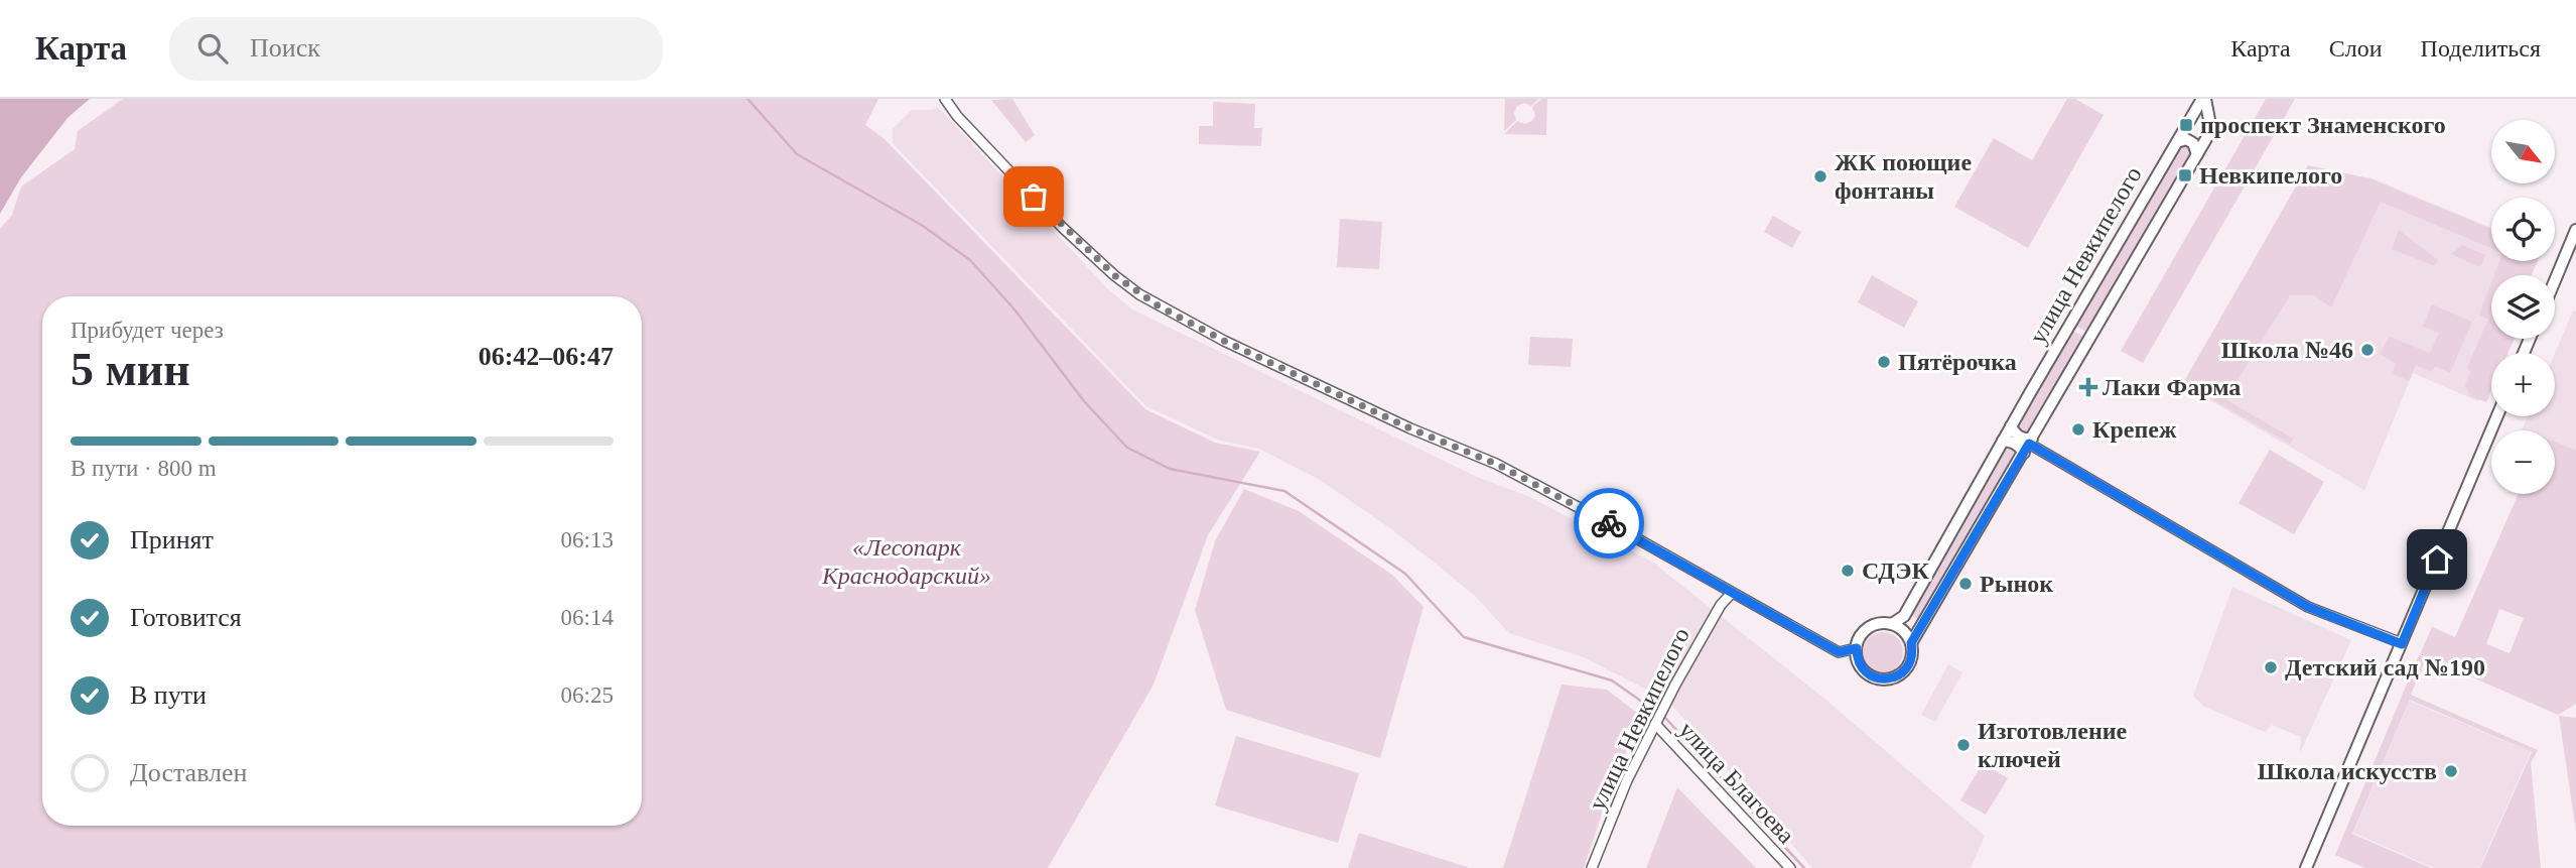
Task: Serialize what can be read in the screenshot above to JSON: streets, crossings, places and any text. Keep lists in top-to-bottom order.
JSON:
{
  "streets": {
    "street": ["улица Невкипелого", "улица Благоева"]
  },
  "crossings": [
    ["улица Невкипелого", "улица Благоева"]
  ],
  "parks": ["«Лесопарк Краснодарский»"],
  "places": {
    "transit": ["проспект Знаменского", "Невкипелого"],
    "other": [
      "ЖК поющие фонтаны",
      "Школа №46",
      "Пятёрочка",
      "Крепеж",
      "СДЭК",
      "Рынок",
      "Детский сад №190",
      "Изготовление ключей",
      "Школа искусств"
    ],
    "health": ["Лаки Фарма"]
  },
  "north": "bottom right",
  "page": {
    "header": "Карта",
    "search": "Поиск",
    "nav": ["Карта", "Слои", "Поделиться"],
    "map_buttons": ["+", "−"],
    "heading": ["5 мин", "Прибудет через", "06:42–06:47"],
    "bar": "В пути · 800 m",
    "list": [
      ["Принят", "06:13"],
      ["Готовится", "06:14"],
      ["В пути", "06:25"],
      "Доставлен"
    ]
  }
}
